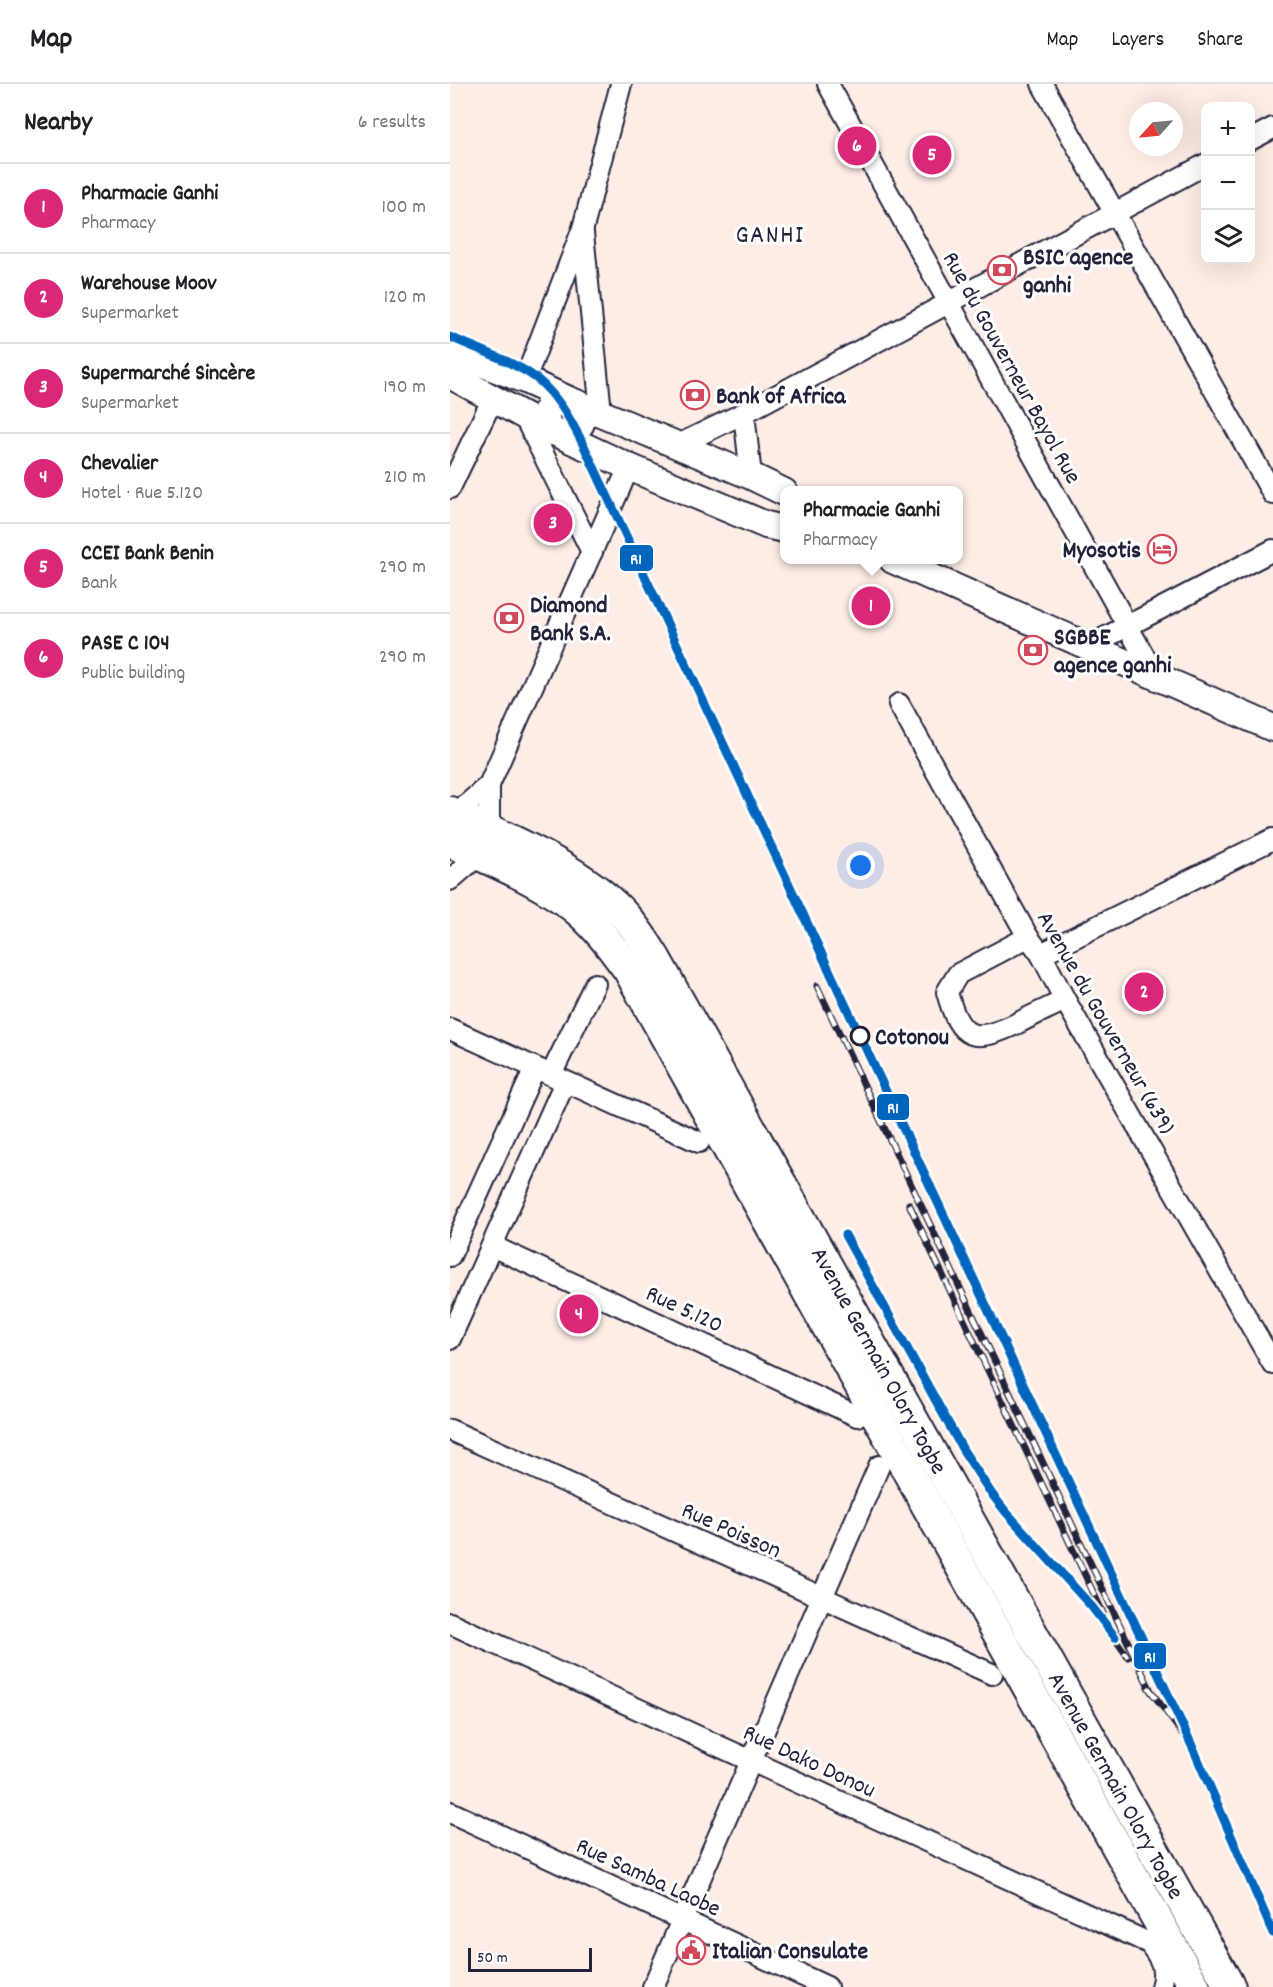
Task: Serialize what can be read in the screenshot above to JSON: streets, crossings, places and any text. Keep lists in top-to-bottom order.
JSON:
{
  "streets": {
    "highway": ["Avenue Germain Olory Togbe"],
    "street": [
      "Rue du Gouverneur Bayol Rue",
      "Avenue du Gouverneur (639)",
      "Rue 5.120",
      "Rue Poisson",
      "Rue Dako Donou",
      "Rue Samba Laobe"
    ]
  },
  "districts": ["GANHI"],
  "places": {
    "bank": [
      "BSIC agence ganhi",
      "Bank of Africa",
      "Diamond Bank S.A.",
      "SGBBE agence ganhi"
    ],
    "hotel": ["Myosotis"],
    "other": ["Cotonou"],
    "public building": ["Italian Consulate"]
  },
  "lines": ["transit line R1"],
  "scale_bar": "50 m",
  "north": "bottom left",
  "page": {
    "header": "Map",
    "nav": ["Map", "Layers", "Share"],
    "heading": ["Nearby", "6 results"],
    "map_buttons": ["+", "−"],
    "pins": [
      "6",
      "5",
      "3",
      "1",
      "2",
      "4"
    ],
    "list": [
      {
        "mark": "1",
        "name": "Pharmacie Ganhi",
        "note": "Pharmacy",
        "value": "100 m"
      },
      {
        "mark": "2",
        "name": "Warehouse Moov",
        "note": "Supermarket",
        "value": "120 m"
      },
      {
        "mark": "3",
        "name": "Supermarché Sincère",
        "note": "Supermarket",
        "value": "190 m"
      },
      {
        "mark": "4",
        "name": "Chevalier",
        "note": "Hotel · Rue 5.120",
        "value": "210 m"
      },
      {
        "mark": "5",
        "name": "CCEI Bank Benin",
        "note": "Bank",
        "value": "290 m"
      },
      {
        "mark": "6",
        "name": "PASE C 104",
        "note": "Public building",
        "value": "290 m"
      }
    ],
    "popup": ["Pharmacie Ganhi", "Pharmacy"],
    "scale": "50 m"
  }
}
